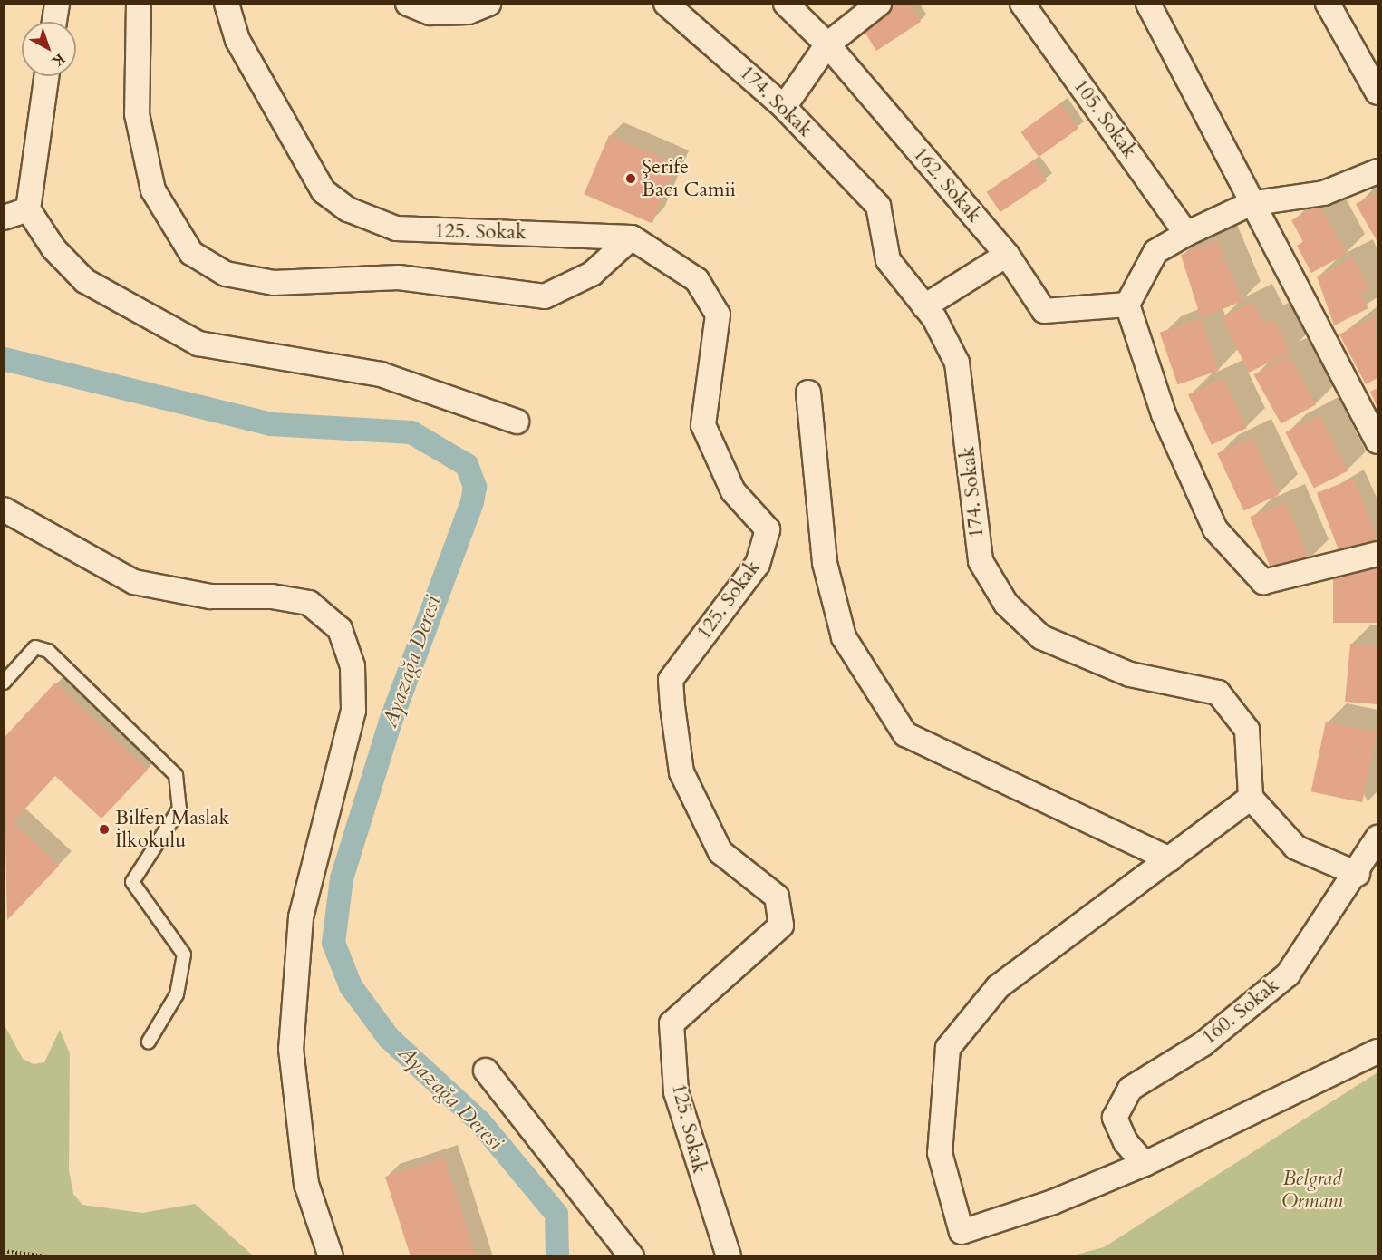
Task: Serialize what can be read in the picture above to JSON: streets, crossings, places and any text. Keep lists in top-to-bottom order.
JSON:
{
  "streets": {
    "street": [
      "174. Sokak",
      "105. Sokak",
      "162. Sokak",
      "125. Sokak",
      "160. Sokak"
    ]
  },
  "water": ["Ayazağa Deresi"],
  "parks": ["Belgrad Ormanı"],
  "places": ["Şerife Bacı Camii", "Bilfen Maslak İlkokulu"],
  "north": "bottom right"
}
